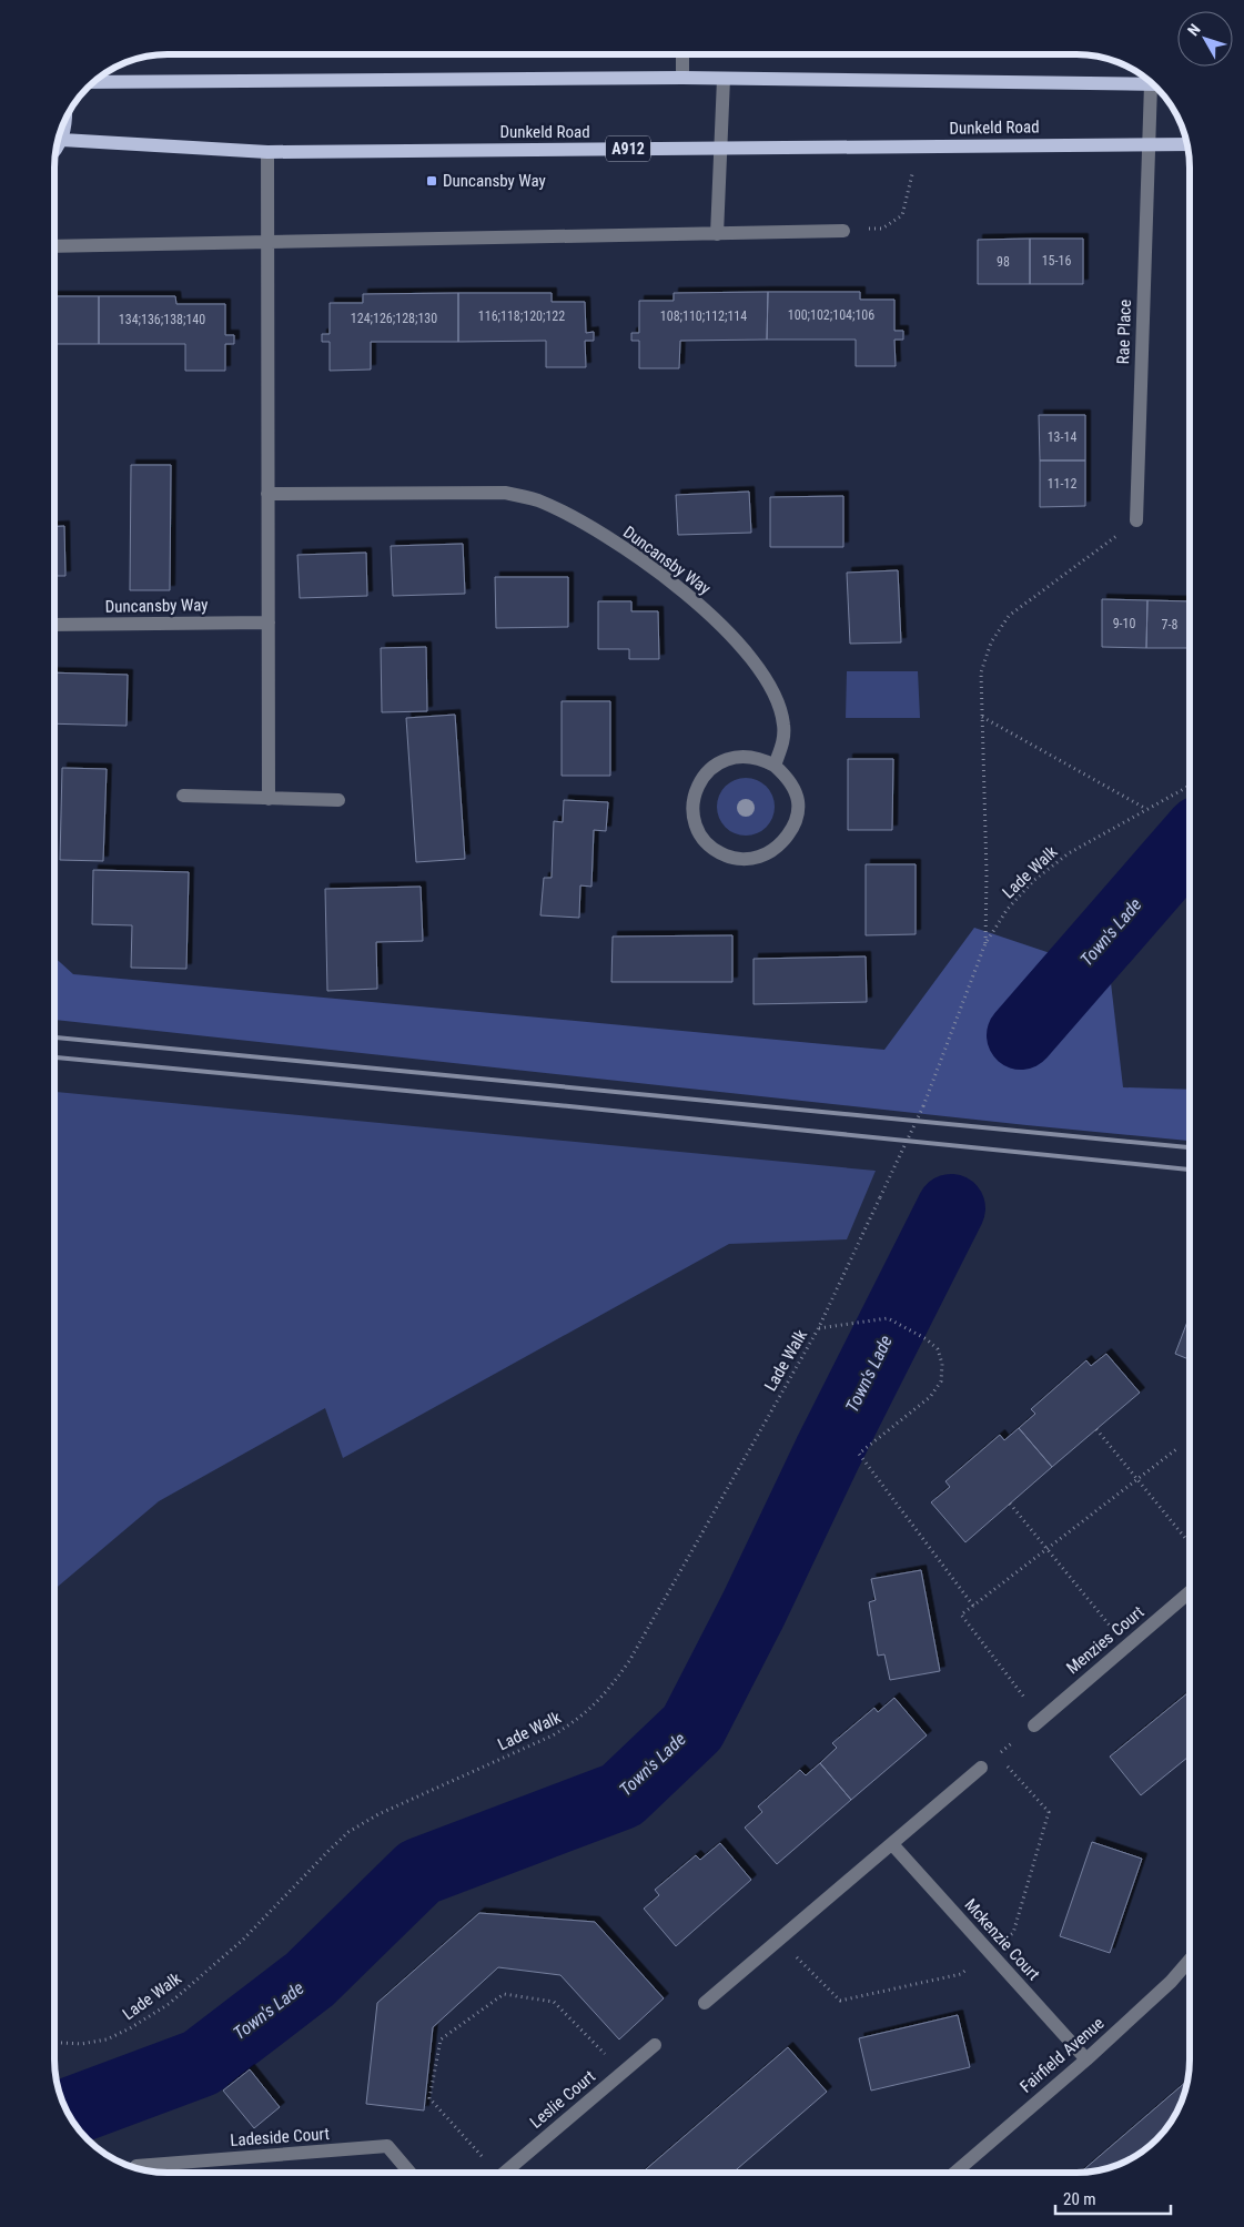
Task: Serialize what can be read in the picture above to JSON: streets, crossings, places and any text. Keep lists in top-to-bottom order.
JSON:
{
  "streets": {
    "main road": ["Dunkeld Road", "A912"],
    "street": [
      "Rae Place",
      "Duncansby Way",
      "Menzies Court",
      "Mckenzie Court",
      "Fairfield Avenue",
      "Leslie Court",
      "Ladeside Court"
    ],
    "path": ["Lade Walk"]
  },
  "crossings": [
    ["Dunkeld Road", "Rae Place"],
    ["Mckenzie Court", "Fairfield Avenue"]
  ],
  "water": ["Town's Lade"],
  "places": {
    "transit": ["Duncansby Way"]
  },
  "house_numbers": [
    "15-16",
    "98",
    "100;102;104;106",
    "116;118;120;122",
    "108;110;112;114",
    "124;126;128;130",
    "134;136;138;140",
    "13-14",
    "11-12",
    "9-10",
    "7-8"
  ],
  "scale_bar": "20 m",
  "north": "top left"
}
